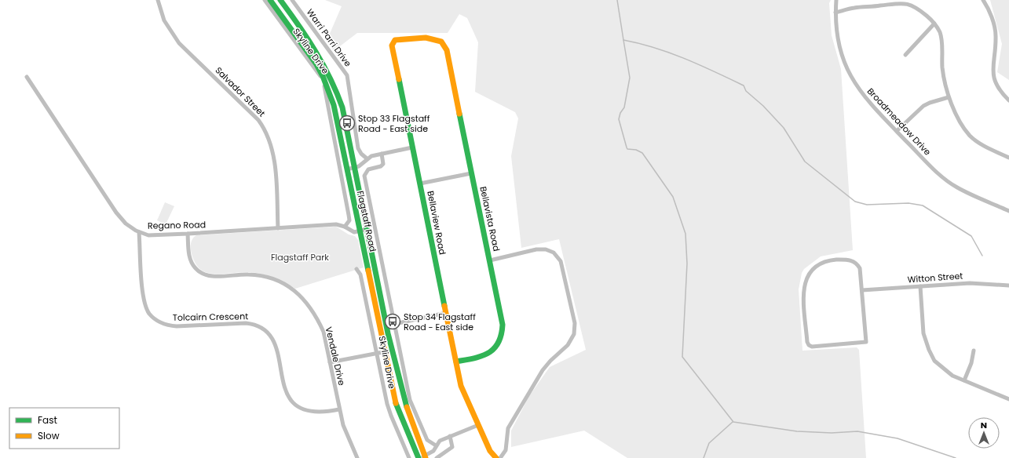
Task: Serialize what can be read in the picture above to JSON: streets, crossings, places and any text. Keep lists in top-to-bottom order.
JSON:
{
  "streets": {
    "main road": ["Bellavista Road", "Flagstaff Road", "Bellaview Road"],
    "street": [
      "Warri Parri Drive",
      "Skyline Drive",
      "Salvador Street",
      "Broadmeadow Drive",
      "Regano Road",
      "Witton Street",
      "Tolcairn Crescent",
      "Vendale Drive"
    ]
  },
  "crossings": [
    ["Skyline Drive", "Regano Road"],
    ["Salvador Street", "Regano Road"],
    ["Bellavista Road", "Bellaview Road"],
    ["Flagstaff Road", "Regano Road"],
    ["Regano Road", "Tolcairn Crescent"],
    ["Regano Road", "Vendale Drive"],
    ["Tolcairn Crescent", "Vendale Drive"]
  ],
  "parks": ["Flagstaff Park"],
  "places": {
    "bus stop": ["Stop 33 Flagstaff Road - East side", "Stop 34 Flagstaff Road - East side"]
  },
  "legend": ["Fast", "Slow"],
  "north": "top"
}
